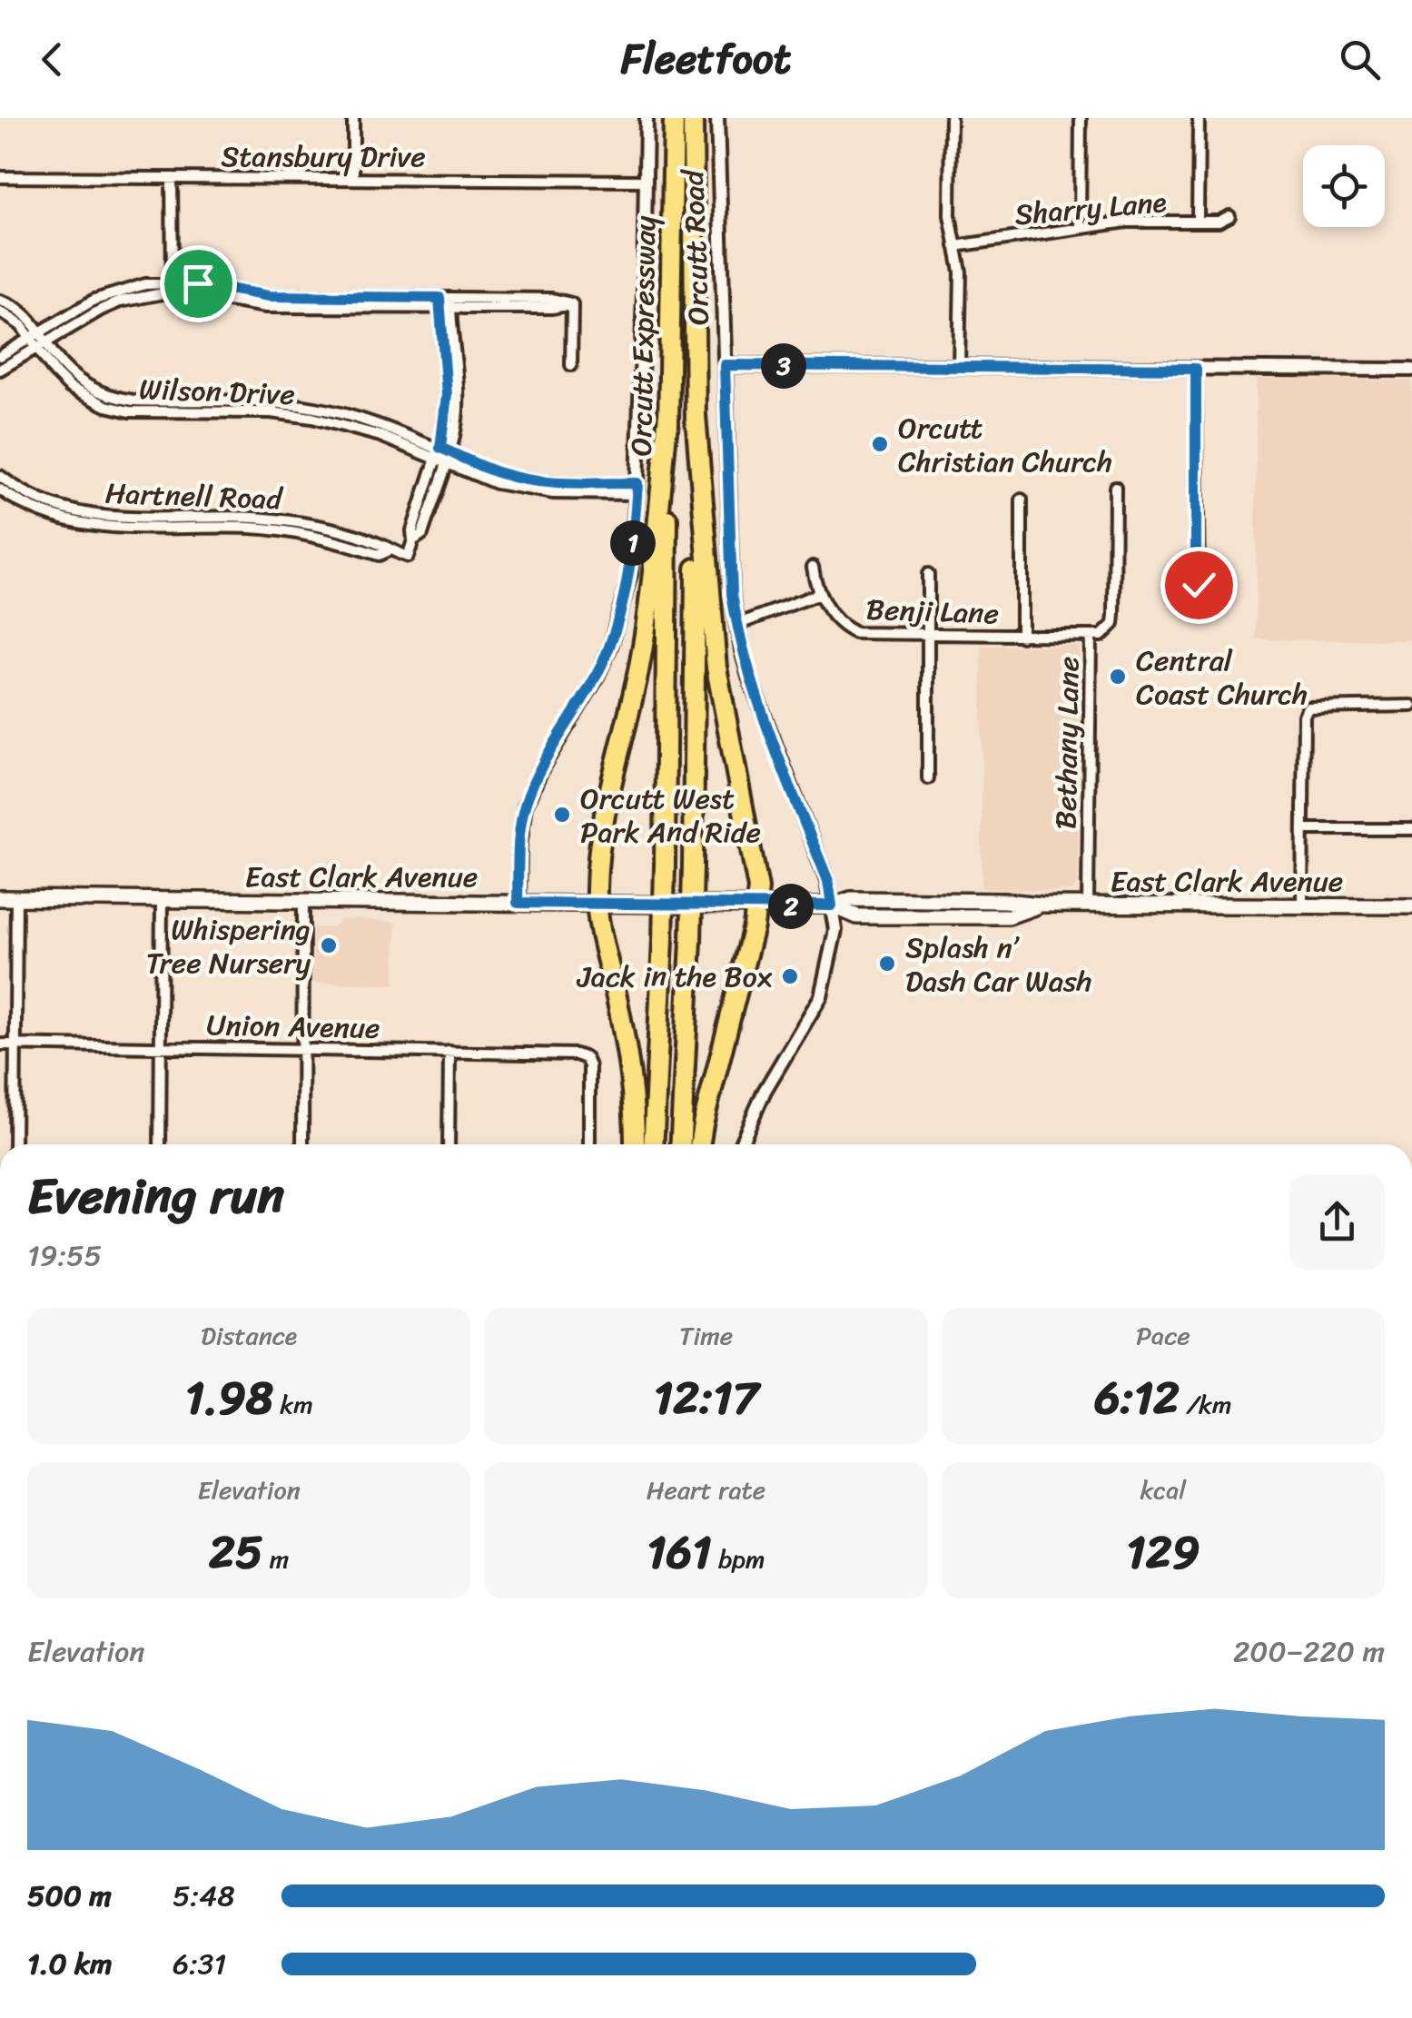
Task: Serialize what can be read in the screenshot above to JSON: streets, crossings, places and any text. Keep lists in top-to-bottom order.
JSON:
{
  "streets": {
    "highway": ["Orcutt Expressway"],
    "main road": ["East Clark Avenue"],
    "street": [
      "Stansbury Drive",
      "Sharry Lane",
      "Orcutt Road",
      "Wilson Drive",
      "Hartnell Road",
      "Benji Lane",
      "Bethany Lane",
      "Union Avenue"
    ]
  },
  "crossings": [
    ["Orcutt Road", "East Clark Avenue"],
    ["Wilson Drive", "Hartnell Road"],
    ["Benji Lane", "Bethany Lane"],
    ["Bethany Lane", "East Clark Avenue"]
  ],
  "places": [
    "Orcutt Christian Church",
    "Central Coast Church",
    "Orcutt West Park And Ride",
    "Whispering Tree Nursery",
    "Splash n’ Dash Car Wash",
    "Jack in the Box"
  ],
  "page": {
    "header": "Fleetfoot",
    "pins": ["3", "1", "2"],
    "heading": ["Evening run", "19:55"],
    "stats": [
      ["Distance", "1.98 km"],
      ["Time", "12:17"],
      ["Pace", "6:12 /km"],
      ["Elevation", "25 m"],
      ["Heart rate", "161 bpm"],
      ["kcal", "129"]
    ],
    "chart": ["Elevation", "200–220 m"],
    "list": [
      {
        "name": "500 m",
        "note": "5:48"
      },
      {
        "name": "1.0 km",
        "note": "6:31"
      }
    ]
  }
}
